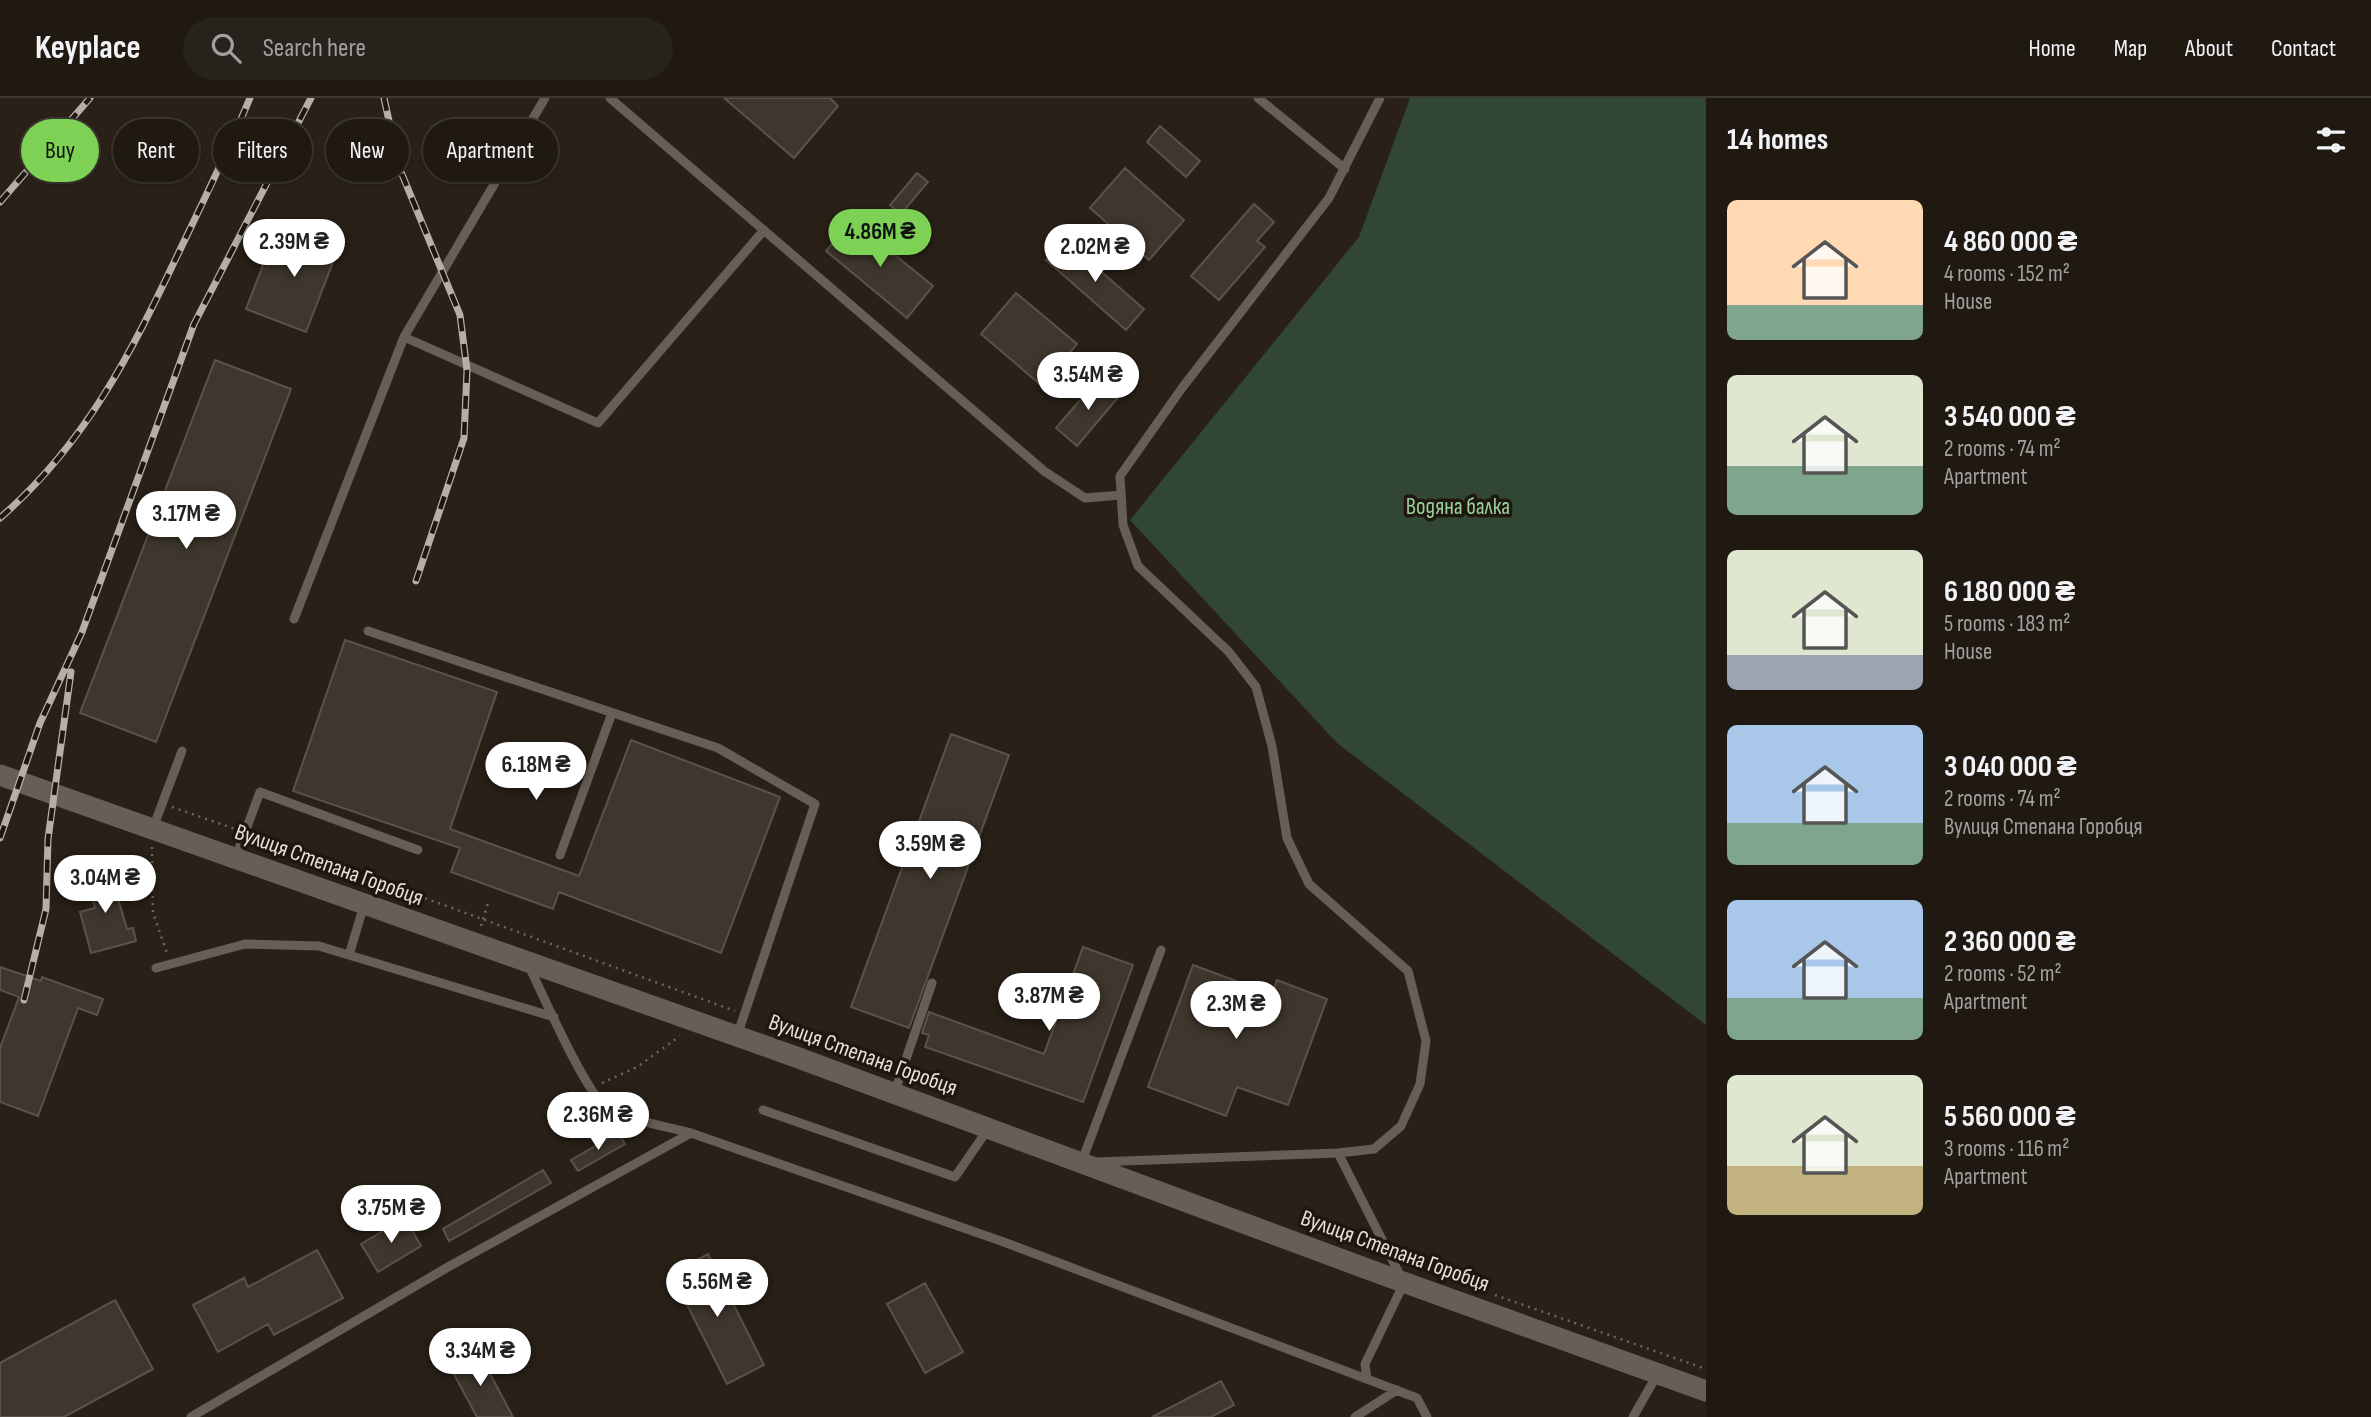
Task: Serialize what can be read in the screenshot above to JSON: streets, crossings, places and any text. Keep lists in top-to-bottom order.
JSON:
{
  "streets": {
    "main road": ["Вулиця Степана Горобця"]
  },
  "parks": ["Водяна балка"],
  "page": {
    "header": "Keyplace",
    "search": "Search here",
    "nav": [
      "Home",
      "Map",
      "About",
      "Contact"
    ],
    "heading": "14 homes",
    "chip": [
      "Buy",
      "Rent",
      "Filters",
      "New",
      "Apartment"
    ],
    "list": [
      {
        "name": "4 860 000 ₴",
        "note": "4 rooms · 152 m² · House"
      },
      {
        "name": "3 540 000 ₴",
        "note": "2 rooms · 74 m² · Apartment"
      },
      {
        "name": "6 180 000 ₴",
        "note": "5 rooms · 183 m² · House"
      },
      {
        "name": "3 040 000 ₴",
        "note": "2 rooms · 74 m² · Вулиця Степана Горобця"
      },
      {
        "name": "2 360 000 ₴",
        "note": "2 rooms · 52 m² · Apartment"
      },
      {
        "name": "5 560 000 ₴",
        "note": "3 rooms · 116 m² · Apartment"
      }
    ],
    "price": [
      "4.86M ₴",
      "2.39M ₴",
      "2.02M ₴",
      "3.54M ₴",
      "3.17M ₴",
      "6.18M ₴",
      "3.59M ₴",
      "3.04M ₴",
      "3.87M ₴",
      "2.3M ₴",
      "2.36M ₴",
      "3.75M ₴",
      "5.56M ₴",
      "3.34M ₴"
    ]
  }
}
